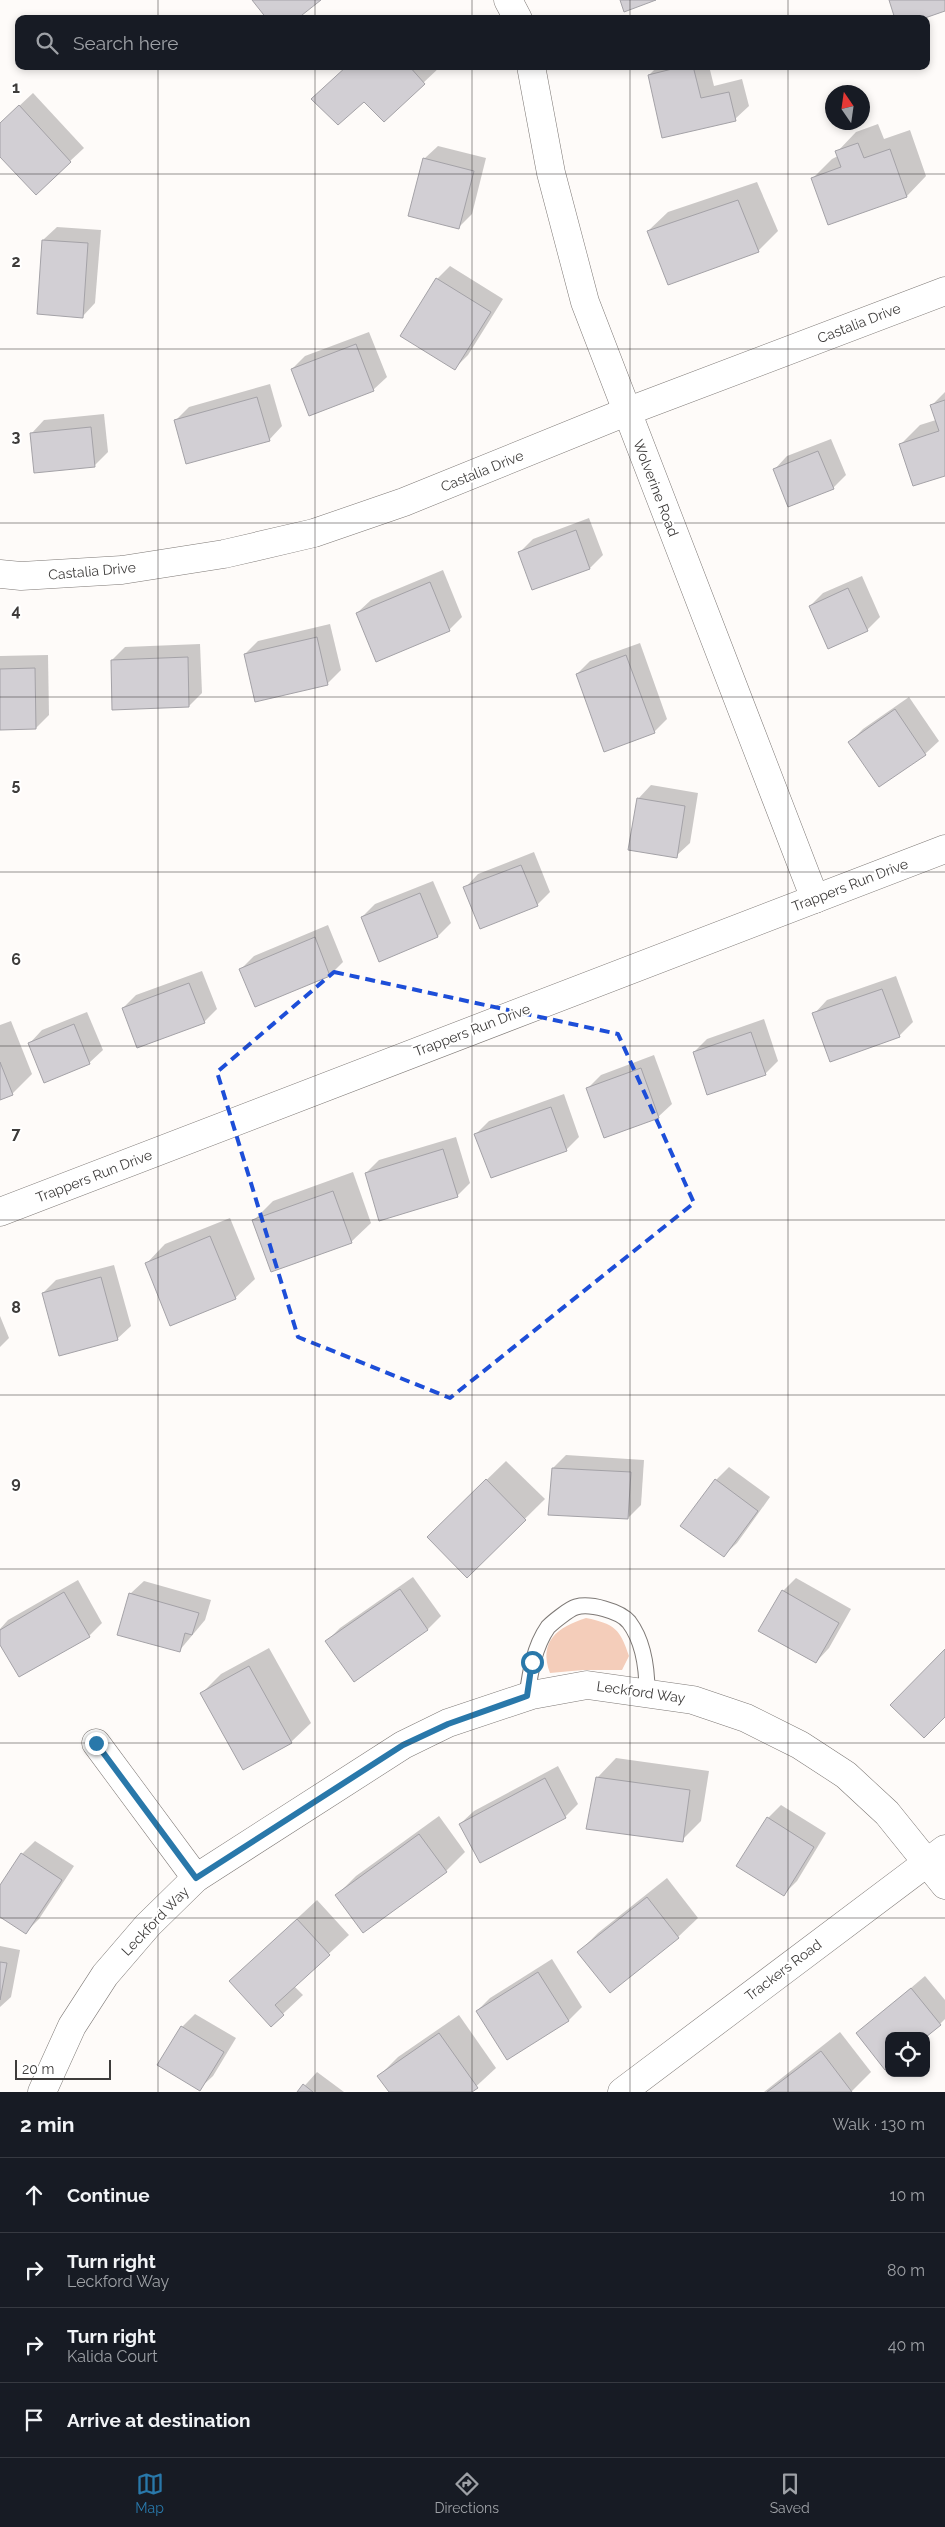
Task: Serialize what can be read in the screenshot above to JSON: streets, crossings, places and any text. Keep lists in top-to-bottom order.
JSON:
{
  "streets": {
    "street": [
      "Castalia Drive",
      "Wolverine Road",
      "Trappers Run Drive",
      "Leckford Way",
      "Trackers Road"
    ]
  },
  "crossings": [
    ["Castalia Drive", "Wolverine Road"],
    ["Wolverine Road", "Trappers Run Drive"],
    ["Leckford Way", "Trackers Road"]
  ],
  "scale_bar": "20 m",
  "north": "top",
  "page": {
    "search": "Search here",
    "scale": "20 m",
    "heading": ["2 min", "Walk · 130 m"],
    "list": [
      ["Continue", "10 m"],
      ["Turn right", "Leckford Way", "80 m"],
      ["Turn right", "Kalida Court", "40 m"],
      "Arrive at destination"
    ],
    "nav": ["Map", "Directions", "Saved"]
  },
  "grid": {
    "rows": [
      "1",
      "2",
      "3",
      "4",
      "5",
      "6",
      "7",
      "8",
      "9"
    ]
  }
}
